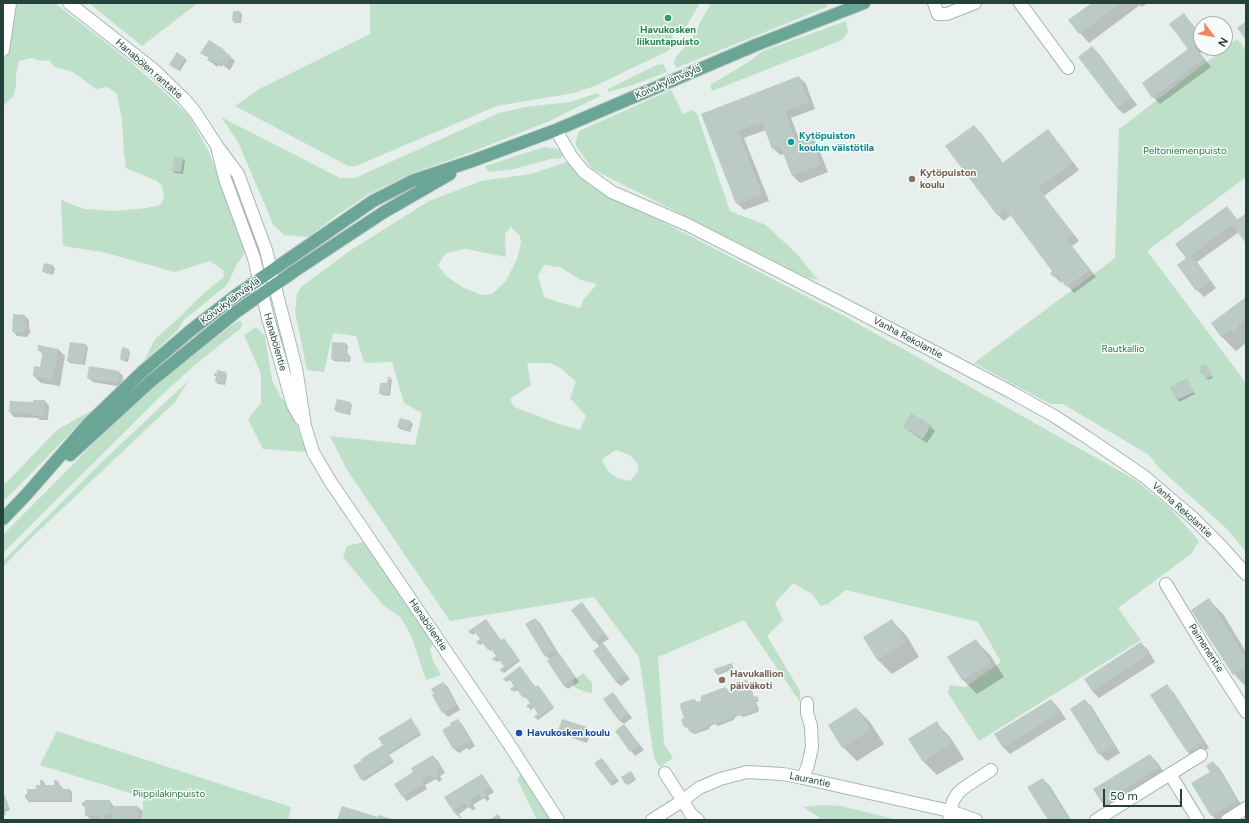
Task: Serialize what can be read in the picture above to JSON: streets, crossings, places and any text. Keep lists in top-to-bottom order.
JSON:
{
  "streets": {
    "main road": ["Koivukylänväylä"],
    "street": [
      "Hanabölen rantatie",
      "Vanha Rekolantie",
      "Hanabölentie",
      "Paimenentie",
      "Laurantie"
    ]
  },
  "crossings": [
    ["Hanabölen rantatie", "Koivukylänväylä"],
    ["Hanabölen rantatie", "Hanabölentie"],
    ["Koivukylänväylä", "Vanha Rekolantie"],
    ["Koivukylänväylä", "Hanabölentie"]
  ],
  "parks": ["Peltoniemenpuisto", "Rautkallio", "Piippilakinpuisto"],
  "places": [
    "Havukosken liikuntapuisto",
    "Kytöpuiston koulun väistötila",
    "Kytöpuiston koulu",
    "Havukallion päiväkoti",
    "Havukosken koulu"
  ],
  "scale_bar": "50 m",
  "north": "bottom right"
}
